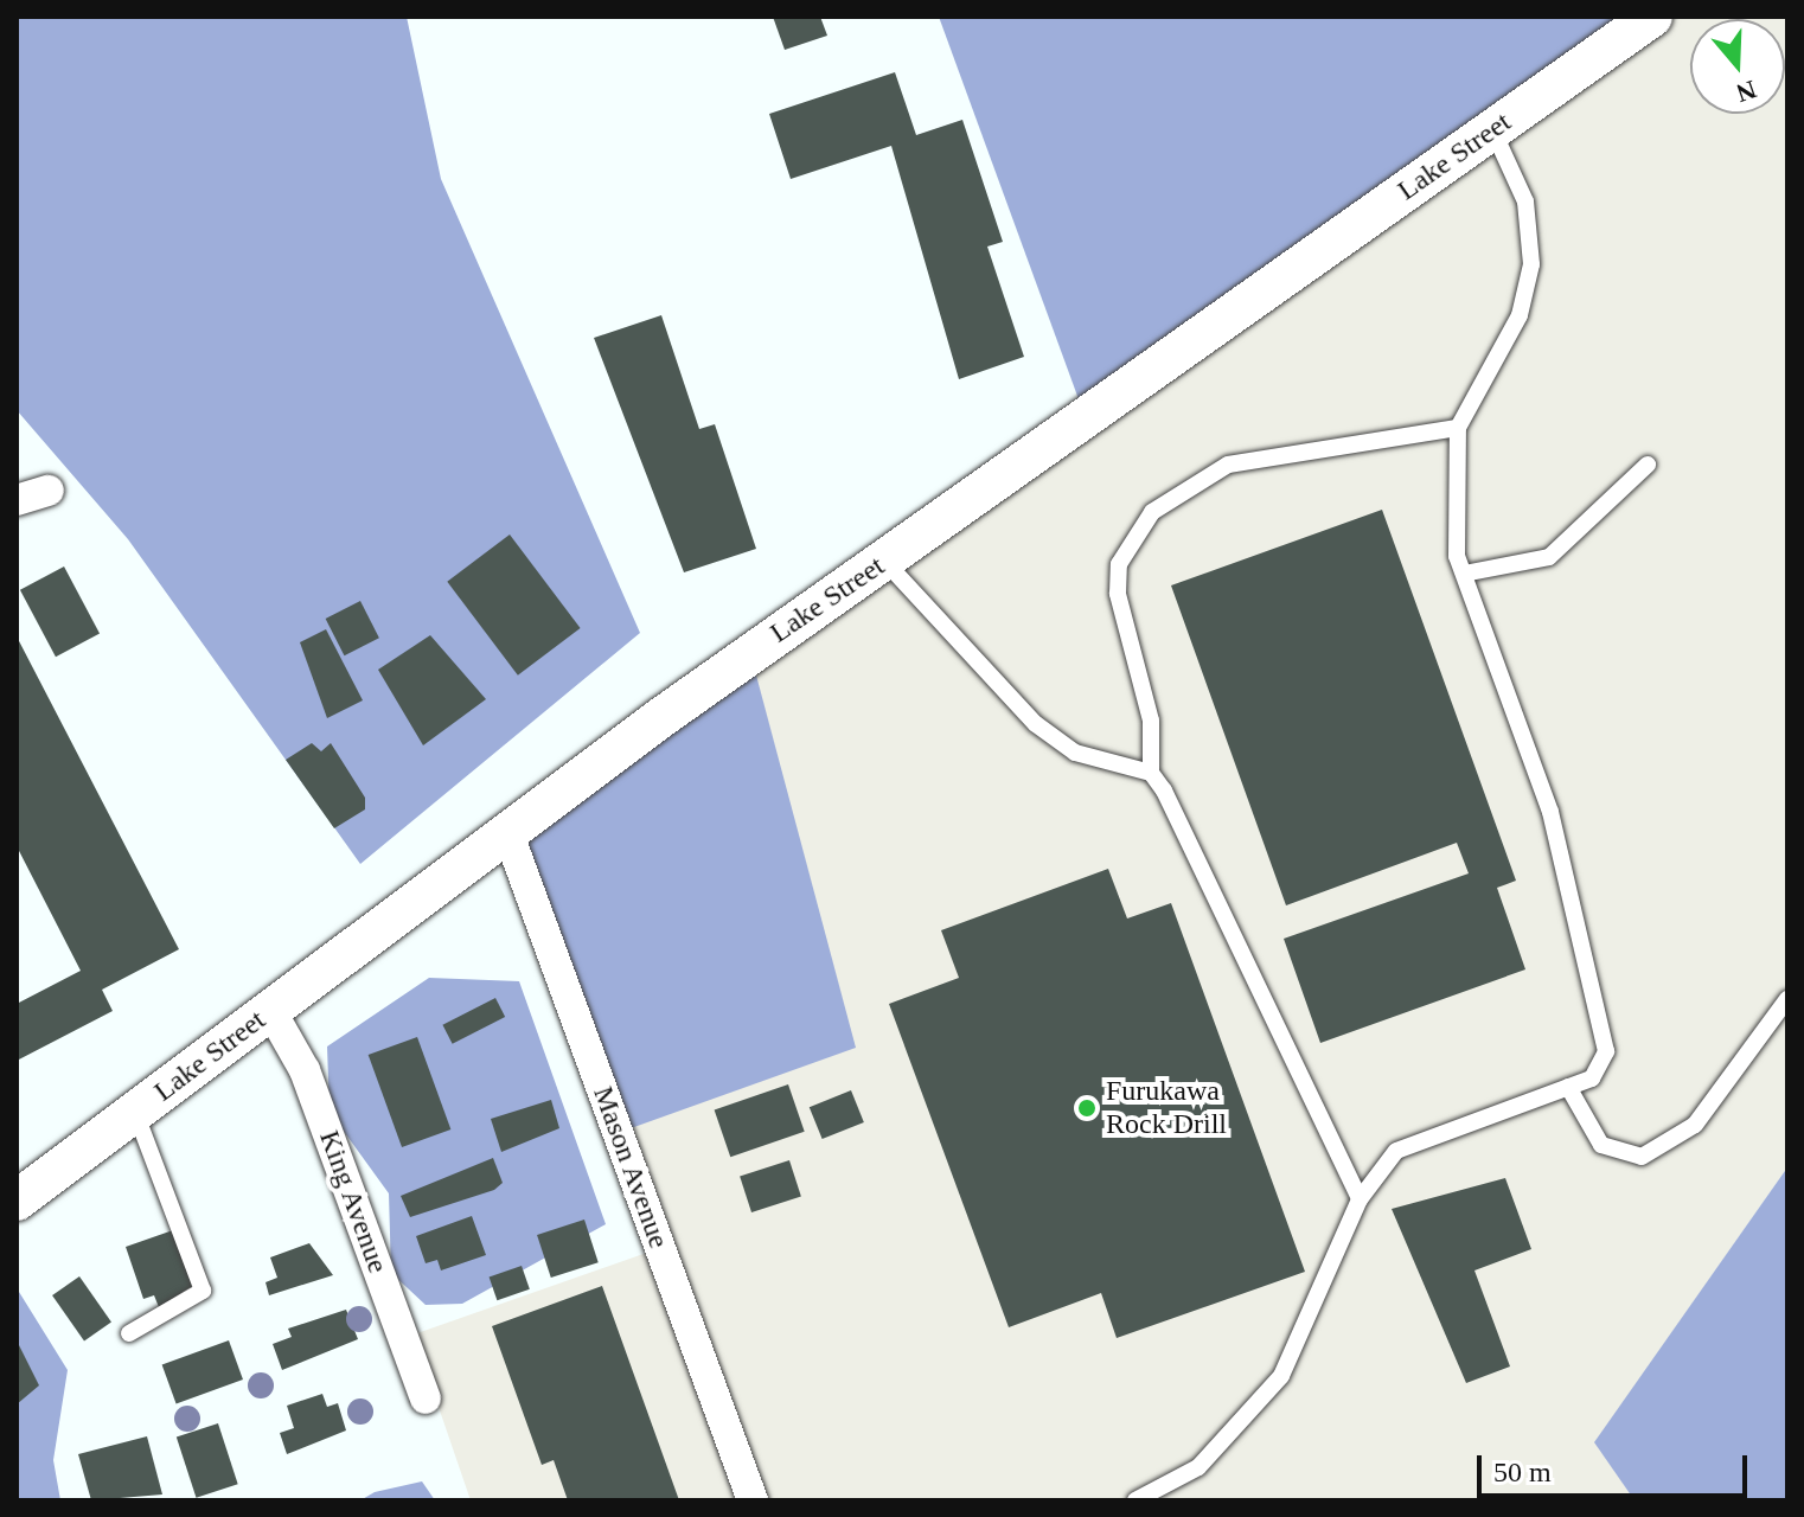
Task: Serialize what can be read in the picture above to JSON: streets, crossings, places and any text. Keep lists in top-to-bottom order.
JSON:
{
  "streets": {
    "street": ["Lake Street", "Mason Avenue", "King Avenue"]
  },
  "crossings": [
    ["Lake Street", "Mason Avenue"],
    ["Lake Street", "King Avenue"]
  ],
  "places": ["Furukawa Rock Drill"],
  "scale_bar": "50 m",
  "north": "bottom"
}
